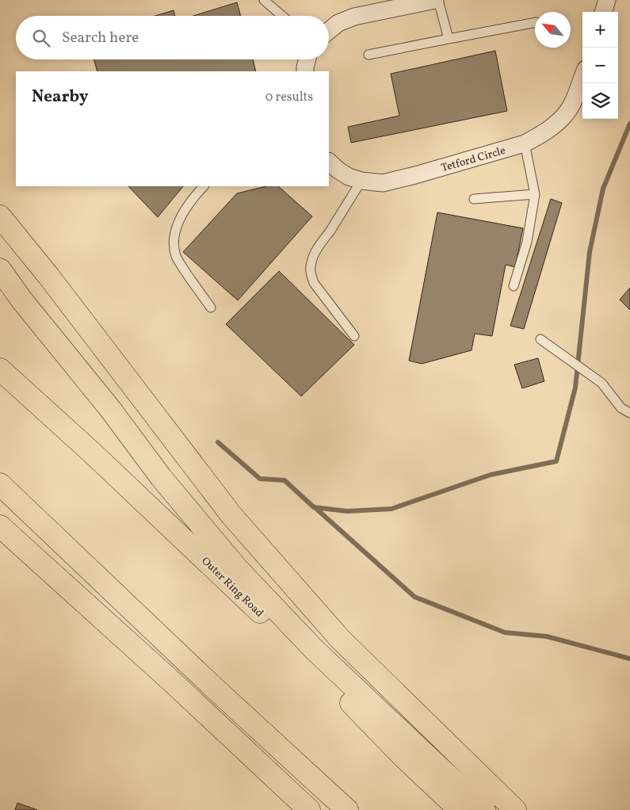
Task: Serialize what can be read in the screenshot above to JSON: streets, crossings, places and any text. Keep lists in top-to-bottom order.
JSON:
{
  "streets": {
    "highway": ["Outer Ring Road"],
    "street": ["Tetford Circle"]
  },
  "north": "top left",
  "page": {
    "map_buttons": ["+", "−"],
    "search": "Search here",
    "heading": ["Nearby", "0 results"]
  }
}
